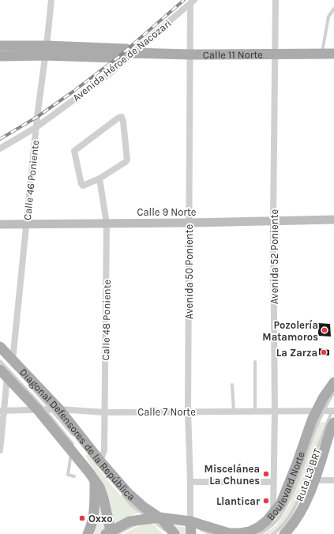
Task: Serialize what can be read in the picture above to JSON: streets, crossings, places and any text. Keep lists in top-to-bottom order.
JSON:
{
  "streets": {
    "main road": [
      "Calle 11 Norte",
      "Calle 9 Norte",
      "Diagonal Defensores de la República",
      "Boulevard Norte"
    ],
    "street": [
      "Avenida Héroe de Nacozari",
      "Calle 46 Poniente",
      "Avenida 52 Poniente",
      "Avenida 50 Poniente",
      "Calle 48 Poniente",
      "Calle 7 Norte"
    ],
    "lane": ["Ruta L3 BRT"]
  },
  "crossings": [
    ["Calle 11 Norte", "Avenida Héroe de Nacozari"],
    ["Calle 11 Norte", "Calle 46 Poniente"],
    ["Calle 11 Norte", "Avenida 52 Poniente"],
    ["Calle 11 Norte", "Avenida 50 Poniente"],
    ["Avenida Héroe de Nacozari", "Calle 46 Poniente"],
    ["Avenida Héroe de Nacozari", "Avenida 50 Poniente"],
    ["Calle 46 Poniente", "Calle 9 Norte"],
    ["Calle 46 Poniente", "Diagonal Defensores de la República"],
    ["Calle 9 Norte", "Avenida 52 Poniente"],
    ["Calle 9 Norte", "Avenida 50 Poniente"],
    ["Calle 9 Norte", "Calle 48 Poniente"],
    ["Avenida 52 Poniente", "Calle 7 Norte"],
    ["Avenida 52 Poniente", "Boulevard Norte"],
    ["Avenida 50 Poniente", "Calle 7 Norte"],
    ["Avenida 50 Poniente", "Boulevard Norte"],
    ["Calle 48 Poniente", "Calle 7 Norte"],
    ["Calle 48 Poniente", "Diagonal Defensores de la República"],
    ["Calle 7 Norte", "Diagonal Defensores de la República"],
    ["Calle 7 Norte", "Ruta L3 BRT"],
    ["Calle 7 Norte", "Boulevard Norte"],
    ["Diagonal Defensores de la República", "Boulevard Norte"],
    ["Ruta L3 BRT", "Boulevard Norte"]
  ],
  "places": [
    "Pozolería Matamoros",
    "La Zarza",
    "Miscelánea La Chunes",
    "Llanticar",
    "Oxxo"
  ]
}
